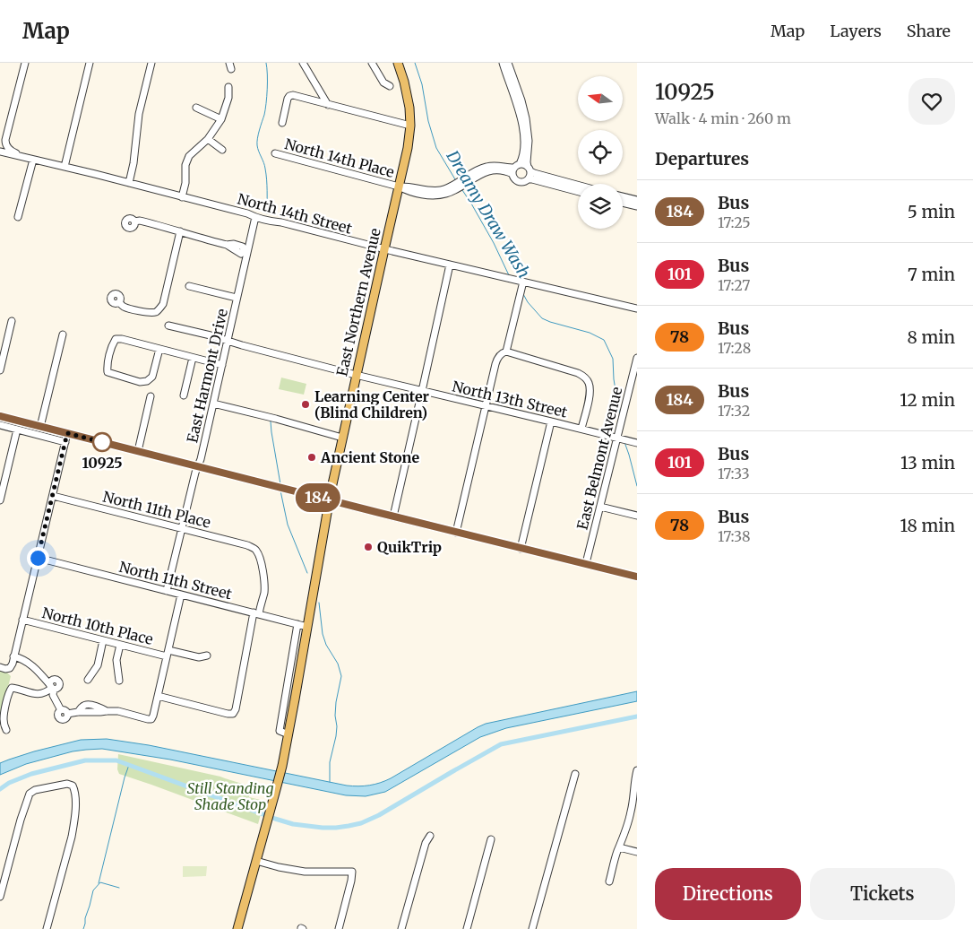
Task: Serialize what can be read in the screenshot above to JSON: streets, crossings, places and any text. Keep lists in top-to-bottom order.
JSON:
{
  "streets": {
    "main road": ["East Northern Avenue"],
    "street": [
      "North 14th Place",
      "North 14th Street",
      "East Harmont Drive",
      "North 13th Street",
      "East Belmont Avenue",
      "North 11th Place",
      "North 11th Street",
      "North 10th Place"
    ]
  },
  "crossings": [
    ["North 14th Place", "East Northern Avenue"],
    ["North 14th Street", "East Northern Avenue"],
    ["North 14th Street", "East Harmont Drive"],
    ["East Northern Avenue", "North 13th Street"],
    ["East Northern Avenue", "North 11th Street"],
    ["East Harmont Drive", "North 13th Street"],
    ["East Harmont Drive", "North 11th Place"],
    ["East Harmont Drive", "North 11th Street"],
    ["North 13th Street", "East Belmont Avenue"],
    ["North 11th Place", "North 11th Street"]
  ],
  "water": ["Dreamy Draw Wash"],
  "parks": ["Still Standing Shade Stop"],
  "places": [
    "Learning Center (Blind Children)",
    "10925",
    "Ancient Stone",
    "QuikTrip"
  ],
  "lines": ["bus line 184"],
  "north": "left",
  "page": {
    "header": "Map",
    "nav": ["Map", "Layers", "Share"],
    "on_map": "184",
    "heading": [
      ["10925", "Walk · 4 min · 260 m"],
      "Departures"
    ],
    "list": [
      {
        "mark": "184",
        "name": "Bus",
        "note": "17:25",
        "value": "5 min"
      },
      {
        "mark": "101",
        "name": "Bus",
        "note": "17:27",
        "value": "7 min"
      },
      {
        "mark": "78",
        "name": "Bus",
        "note": "17:28",
        "value": "8 min"
      },
      {
        "mark": "184",
        "name": "Bus",
        "note": "17:32",
        "value": "12 min"
      },
      {
        "mark": "101",
        "name": "Bus",
        "note": "17:33",
        "value": "13 min"
      },
      {
        "mark": "78",
        "name": "Bus",
        "note": "17:38",
        "value": "18 min"
      }
    ],
    "buttons": ["Directions", "Tickets"]
  }
}
